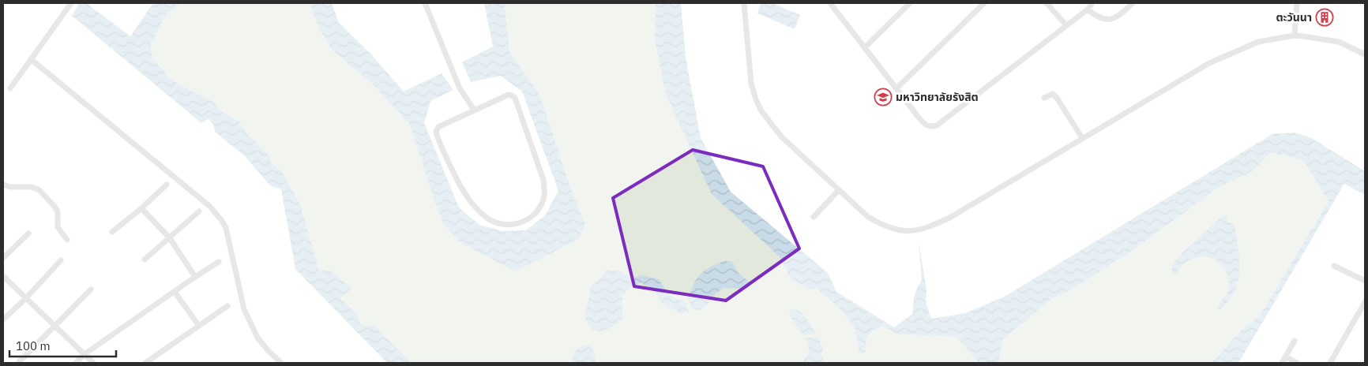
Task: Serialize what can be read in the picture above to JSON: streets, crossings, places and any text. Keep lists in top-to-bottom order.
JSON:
{
  "places": {
    "building": ["ตะวันนา"],
    "school or university": ["มหาวิทยาลัยรังสิต"]
  },
  "scale_bar": "100 m"
}
